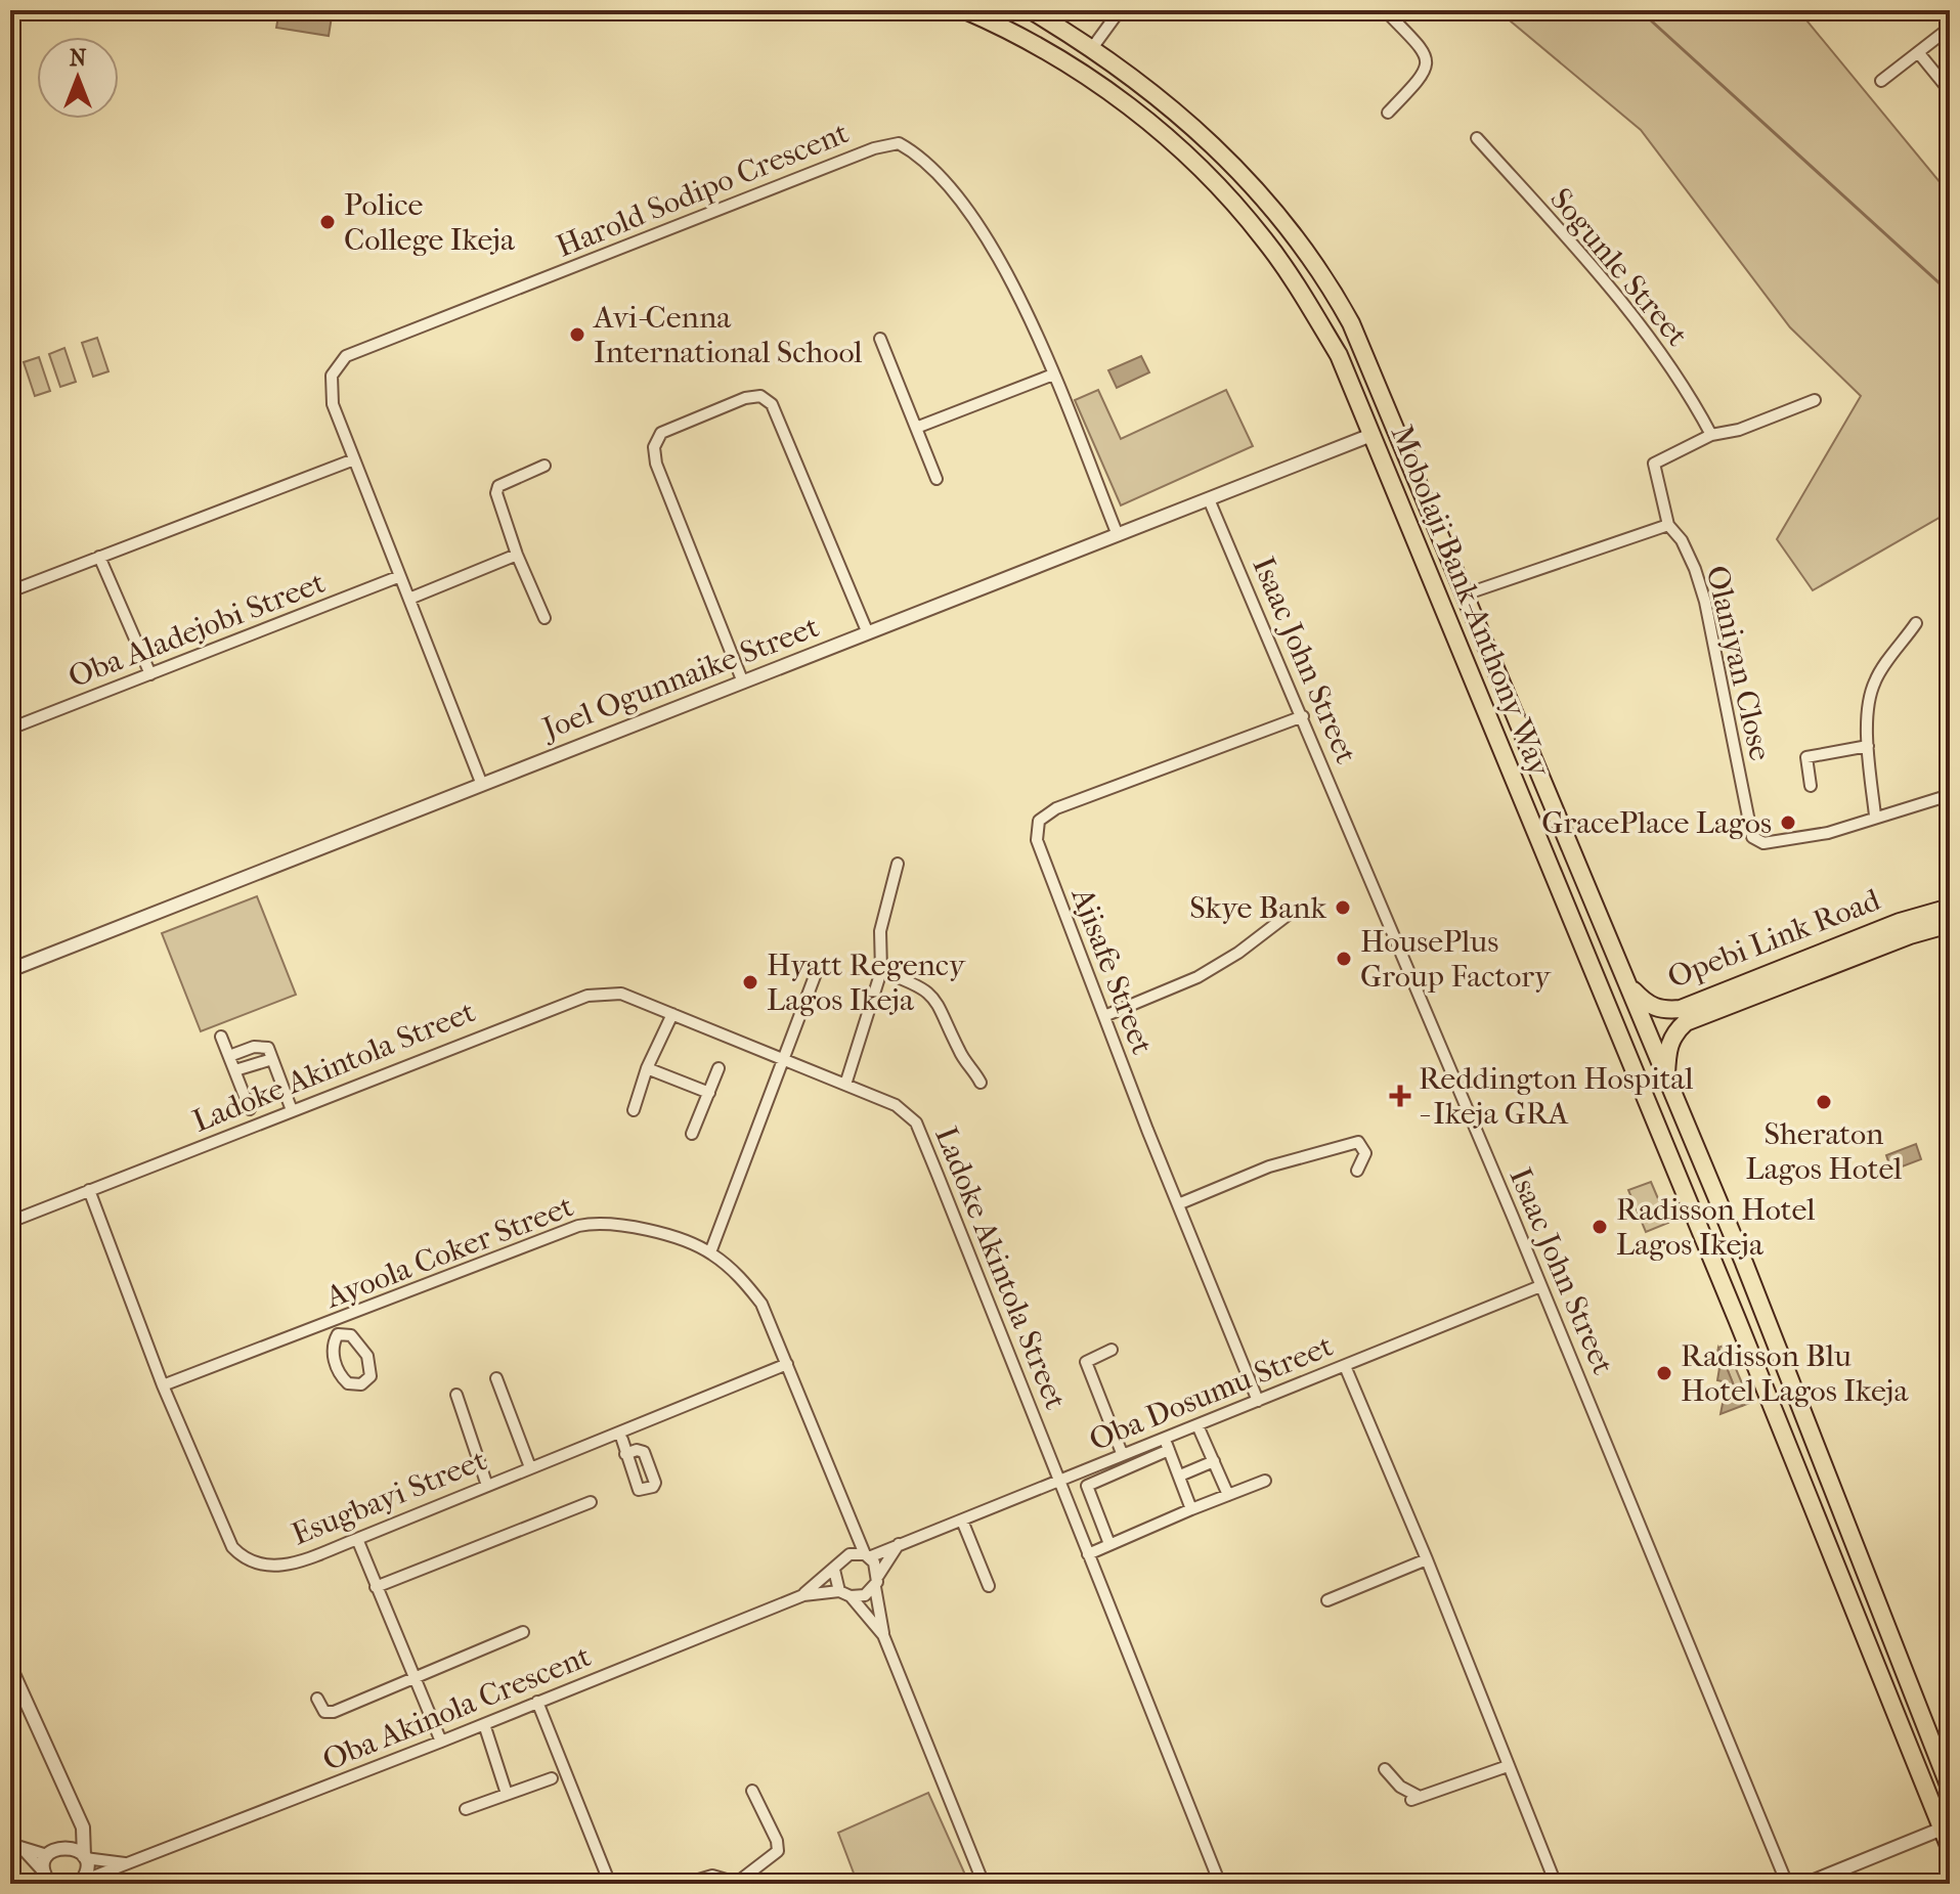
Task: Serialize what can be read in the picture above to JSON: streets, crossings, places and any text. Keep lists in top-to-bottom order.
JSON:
{
  "streets": {
    "main road": ["Mobolaji Bank-Anthony Way", "Opebi Link Road"],
    "street": [
      "Harold Sodipo Crescent",
      "Sogunle Street",
      "Oba Aladejobi Street",
      "Isaac John Street",
      "Olaniyan Close",
      "Joel Ogunnaike Street",
      "Ajisafe Street",
      "Ladoke Akintola Street",
      "Ayoola Coker Street",
      "Oba Dosumu Street",
      "Esugbayi Street",
      "Oba Akinola Crescent"
    ]
  },
  "crossings": [
    ["Harold Sodipo Crescent", "Oba Aladejobi Street"],
    ["Harold Sodipo Crescent", "Joel Ogunnaike Street"],
    ["Mobolaji Bank-Anthony Way", "Joel Ogunnaike Street"],
    ["Mobolaji Bank-Anthony Way", "Opebi Link Road"],
    ["Isaac John Street", "Joel Ogunnaike Street"],
    ["Isaac John Street", "Ajisafe Street"],
    ["Isaac John Street", "Oba Dosumu Street"],
    ["Ajisafe Street", "Oba Dosumu Street"],
    ["Ladoke Akintola Street", "Oba Dosumu Street"],
    ["Ladoke Akintola Street", "Esugbayi Street"],
    ["Ayoola Coker Street", "Oba Dosumu Street"],
    ["Ayoola Coker Street", "Esugbayi Street"]
  ],
  "places": {
    "other": [
      "Police College Ikeja",
      "Avi-Cenna International School",
      "GracePlace Lagos",
      "Skye Bank",
      "HousePlus Group Factory",
      "Hyatt Regency Lagos Ikeja",
      "Sheraton Lagos Hotel",
      "Radisson Hotel Lagos Ikeja",
      "Radisson Blu Hotel Lagos Ikeja"
    ],
    "health": ["Reddington Hospital - Ikeja GRA"]
  },
  "north": "top"
}
